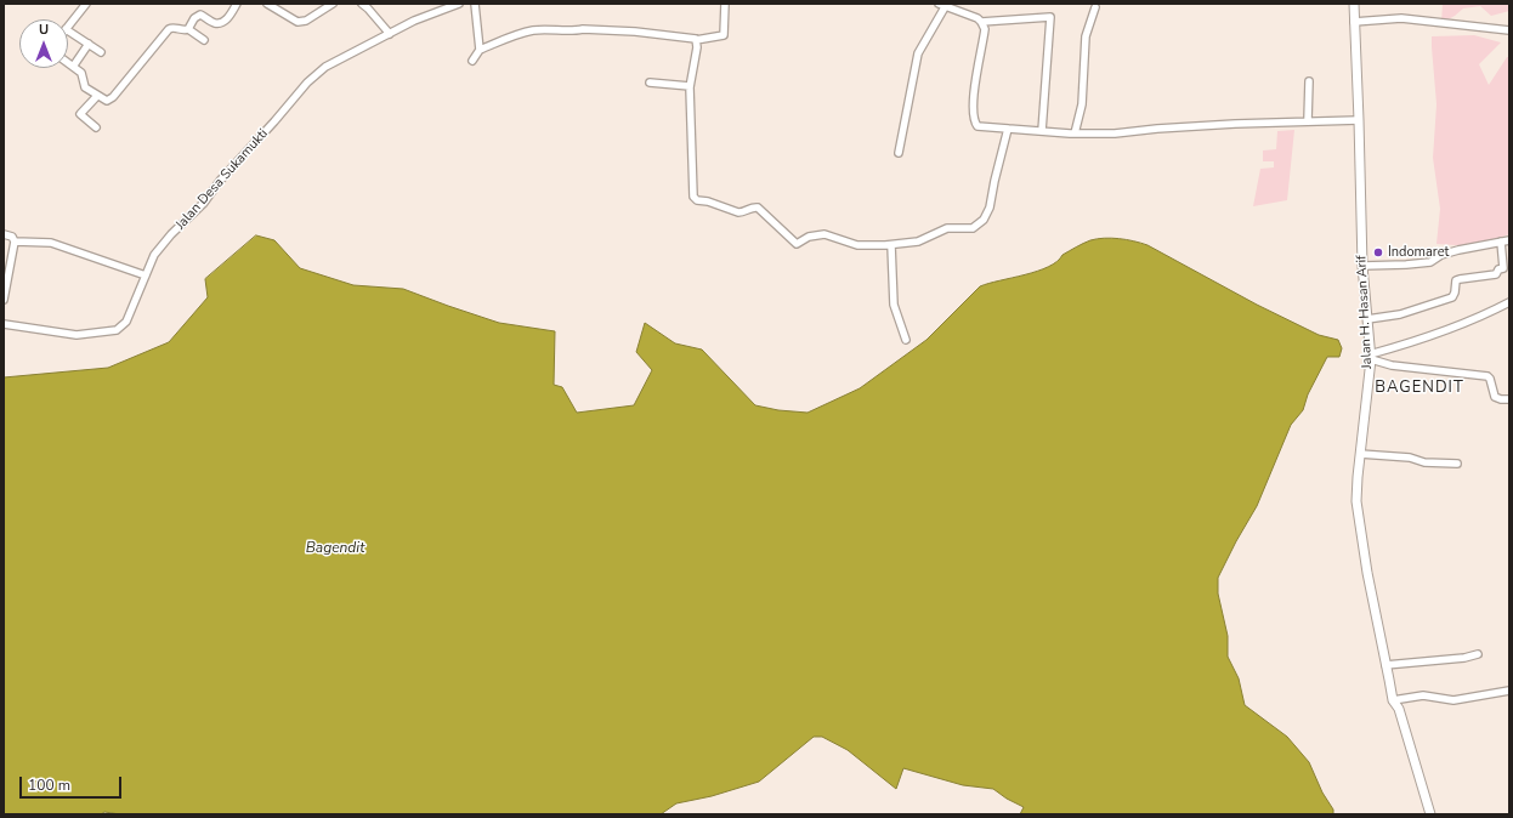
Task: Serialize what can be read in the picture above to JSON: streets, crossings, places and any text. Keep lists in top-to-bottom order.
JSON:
{
  "streets": {
    "main road": ["Jalan H. Hasan Arif"],
    "street": ["Jalan Desa Sukamukti"]
  },
  "districts": ["BAGENDIT"],
  "water": ["Bagendit"],
  "places": ["Indomaret"],
  "scale_bar": "100 m",
  "north": "top"
}
